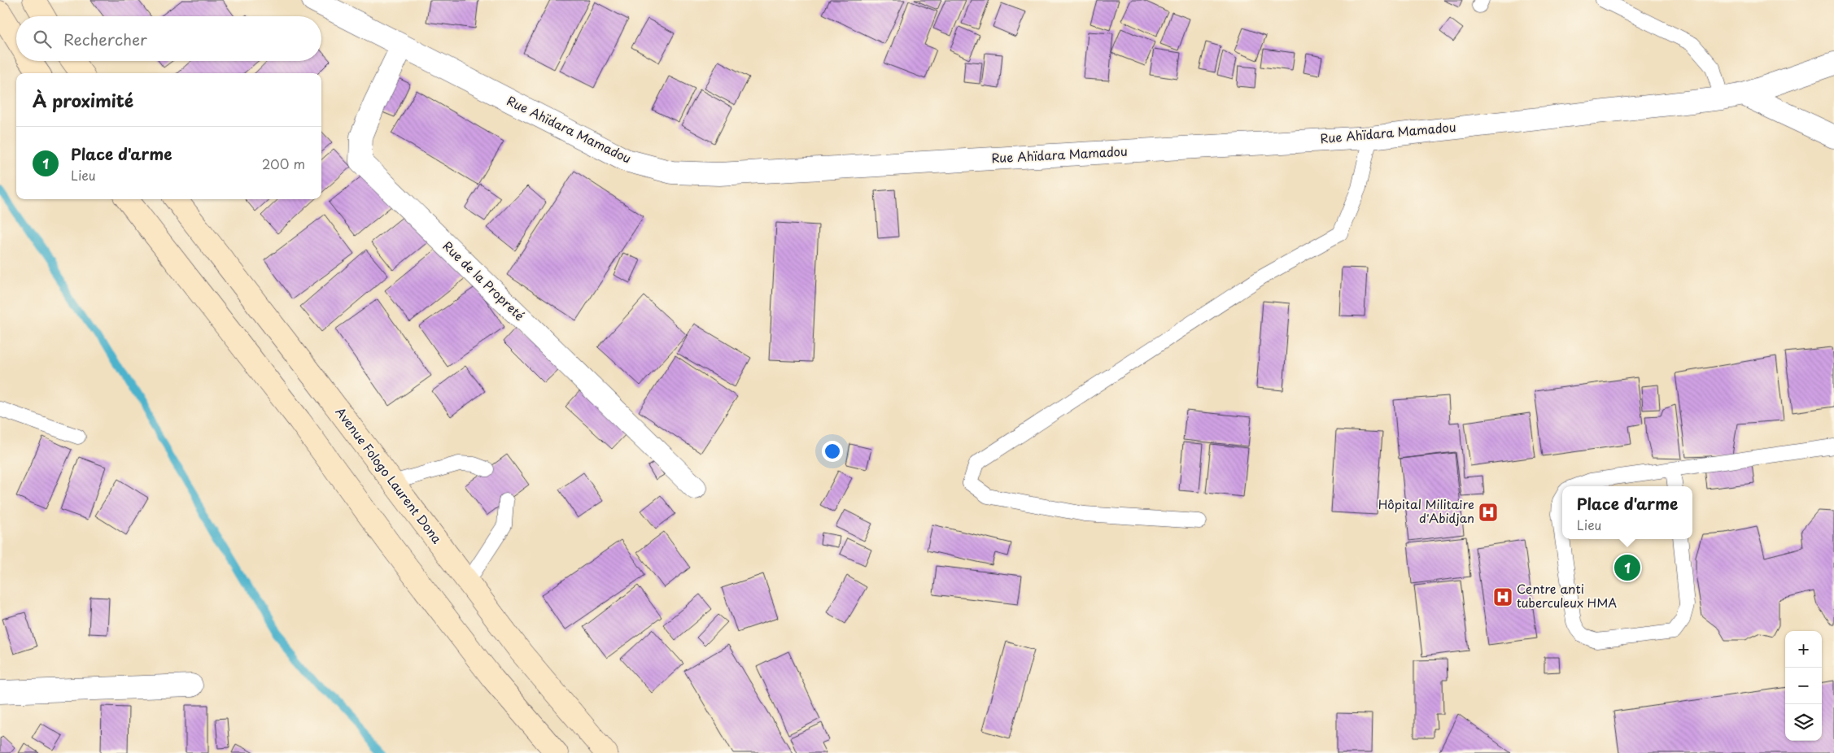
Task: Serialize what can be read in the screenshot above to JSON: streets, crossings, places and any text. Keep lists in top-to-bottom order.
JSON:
{
  "streets": {
    "main road": ["Avenue Fologo Laurent Dona"],
    "street": ["Rue Ahïdara Mamadou", "Rue de la Propreté"]
  },
  "crossings": [
    ["Rue Ahïdara Mamadou", "Rue de la Propreté"]
  ],
  "places": {
    "hospital": ["Hôpital Militaire d'Abidjan", "Centre anti tuberculeux HMA"]
  },
  "page": {
    "search": "Rechercher",
    "heading": "À proximité",
    "list": [
      {
        "mark": "1",
        "name": "Place d'arme",
        "note": "Lieu",
        "value": "200 m"
      }
    ],
    "popup": ["Place d'arme", "Lieu"],
    "pins": "1",
    "map_buttons": ["+", "−"]
  }
}
